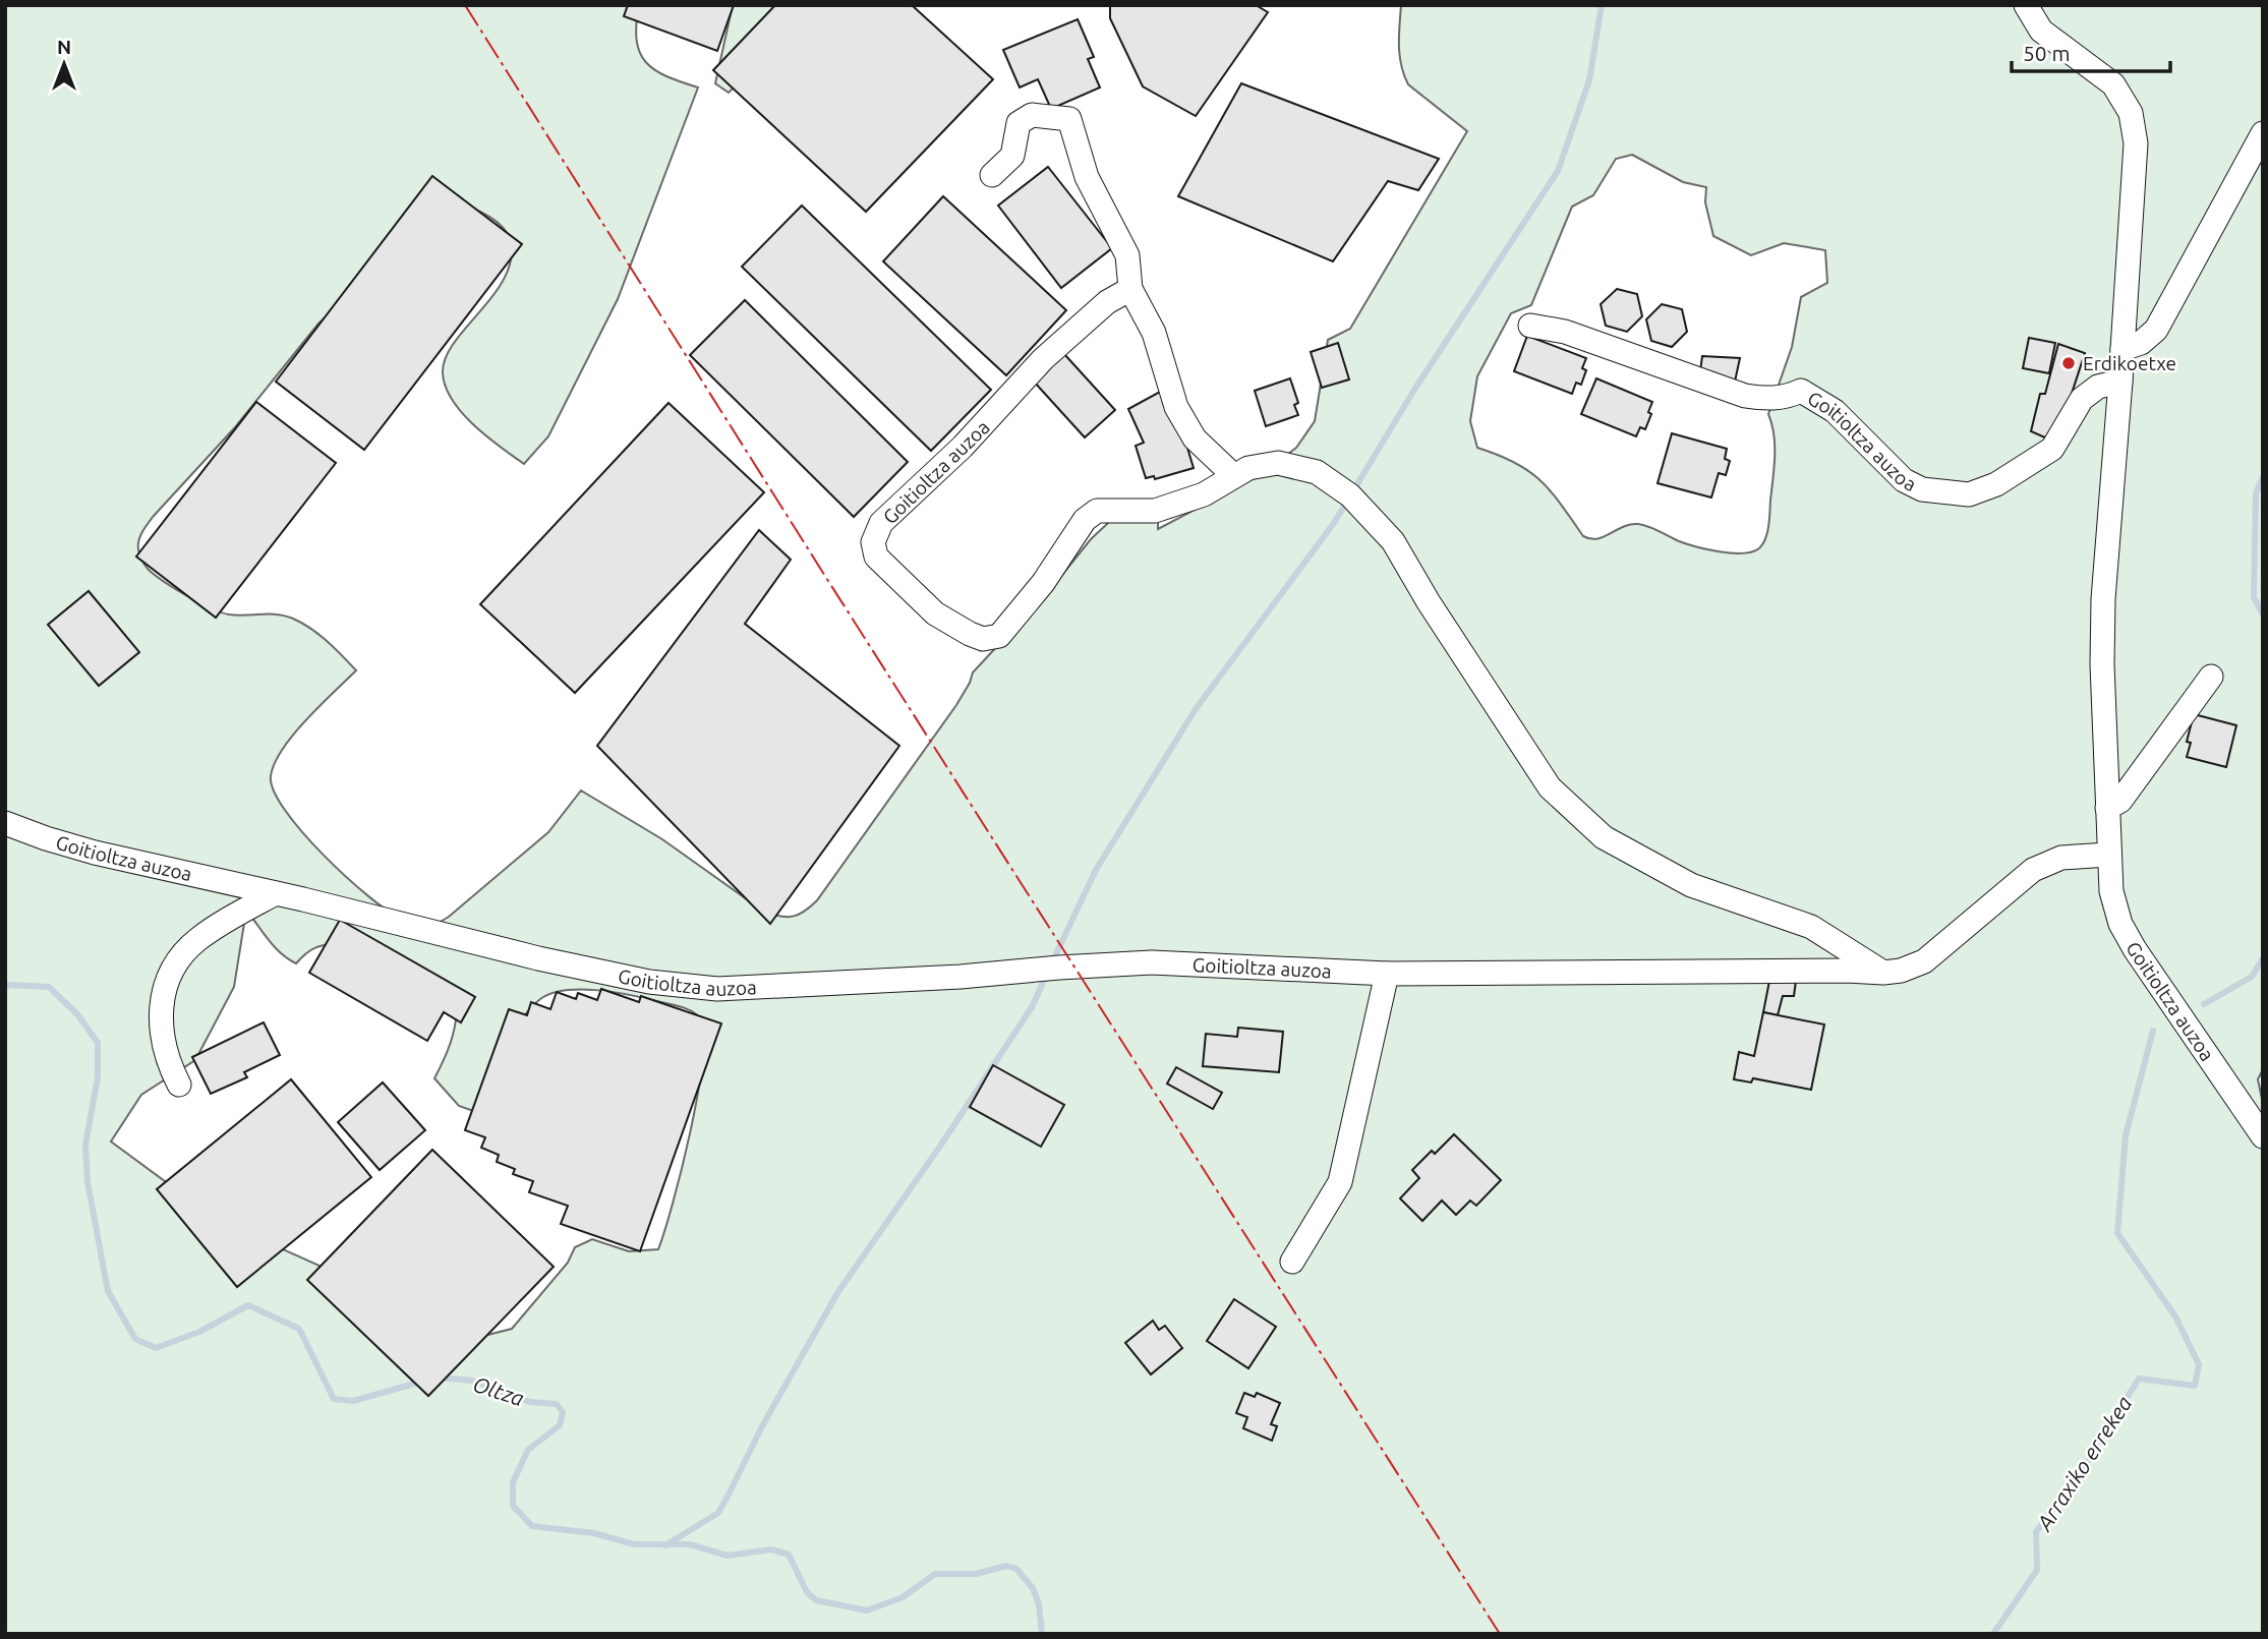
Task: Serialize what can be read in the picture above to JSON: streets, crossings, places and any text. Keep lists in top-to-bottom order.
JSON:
{
  "streets": {
    "street": ["Goitioltza auzoa"]
  },
  "water": ["Oltza", "Arraxiko errekea"],
  "places": ["Erdikoetxe"],
  "scale_bar": "50 m",
  "north": "top"
}
